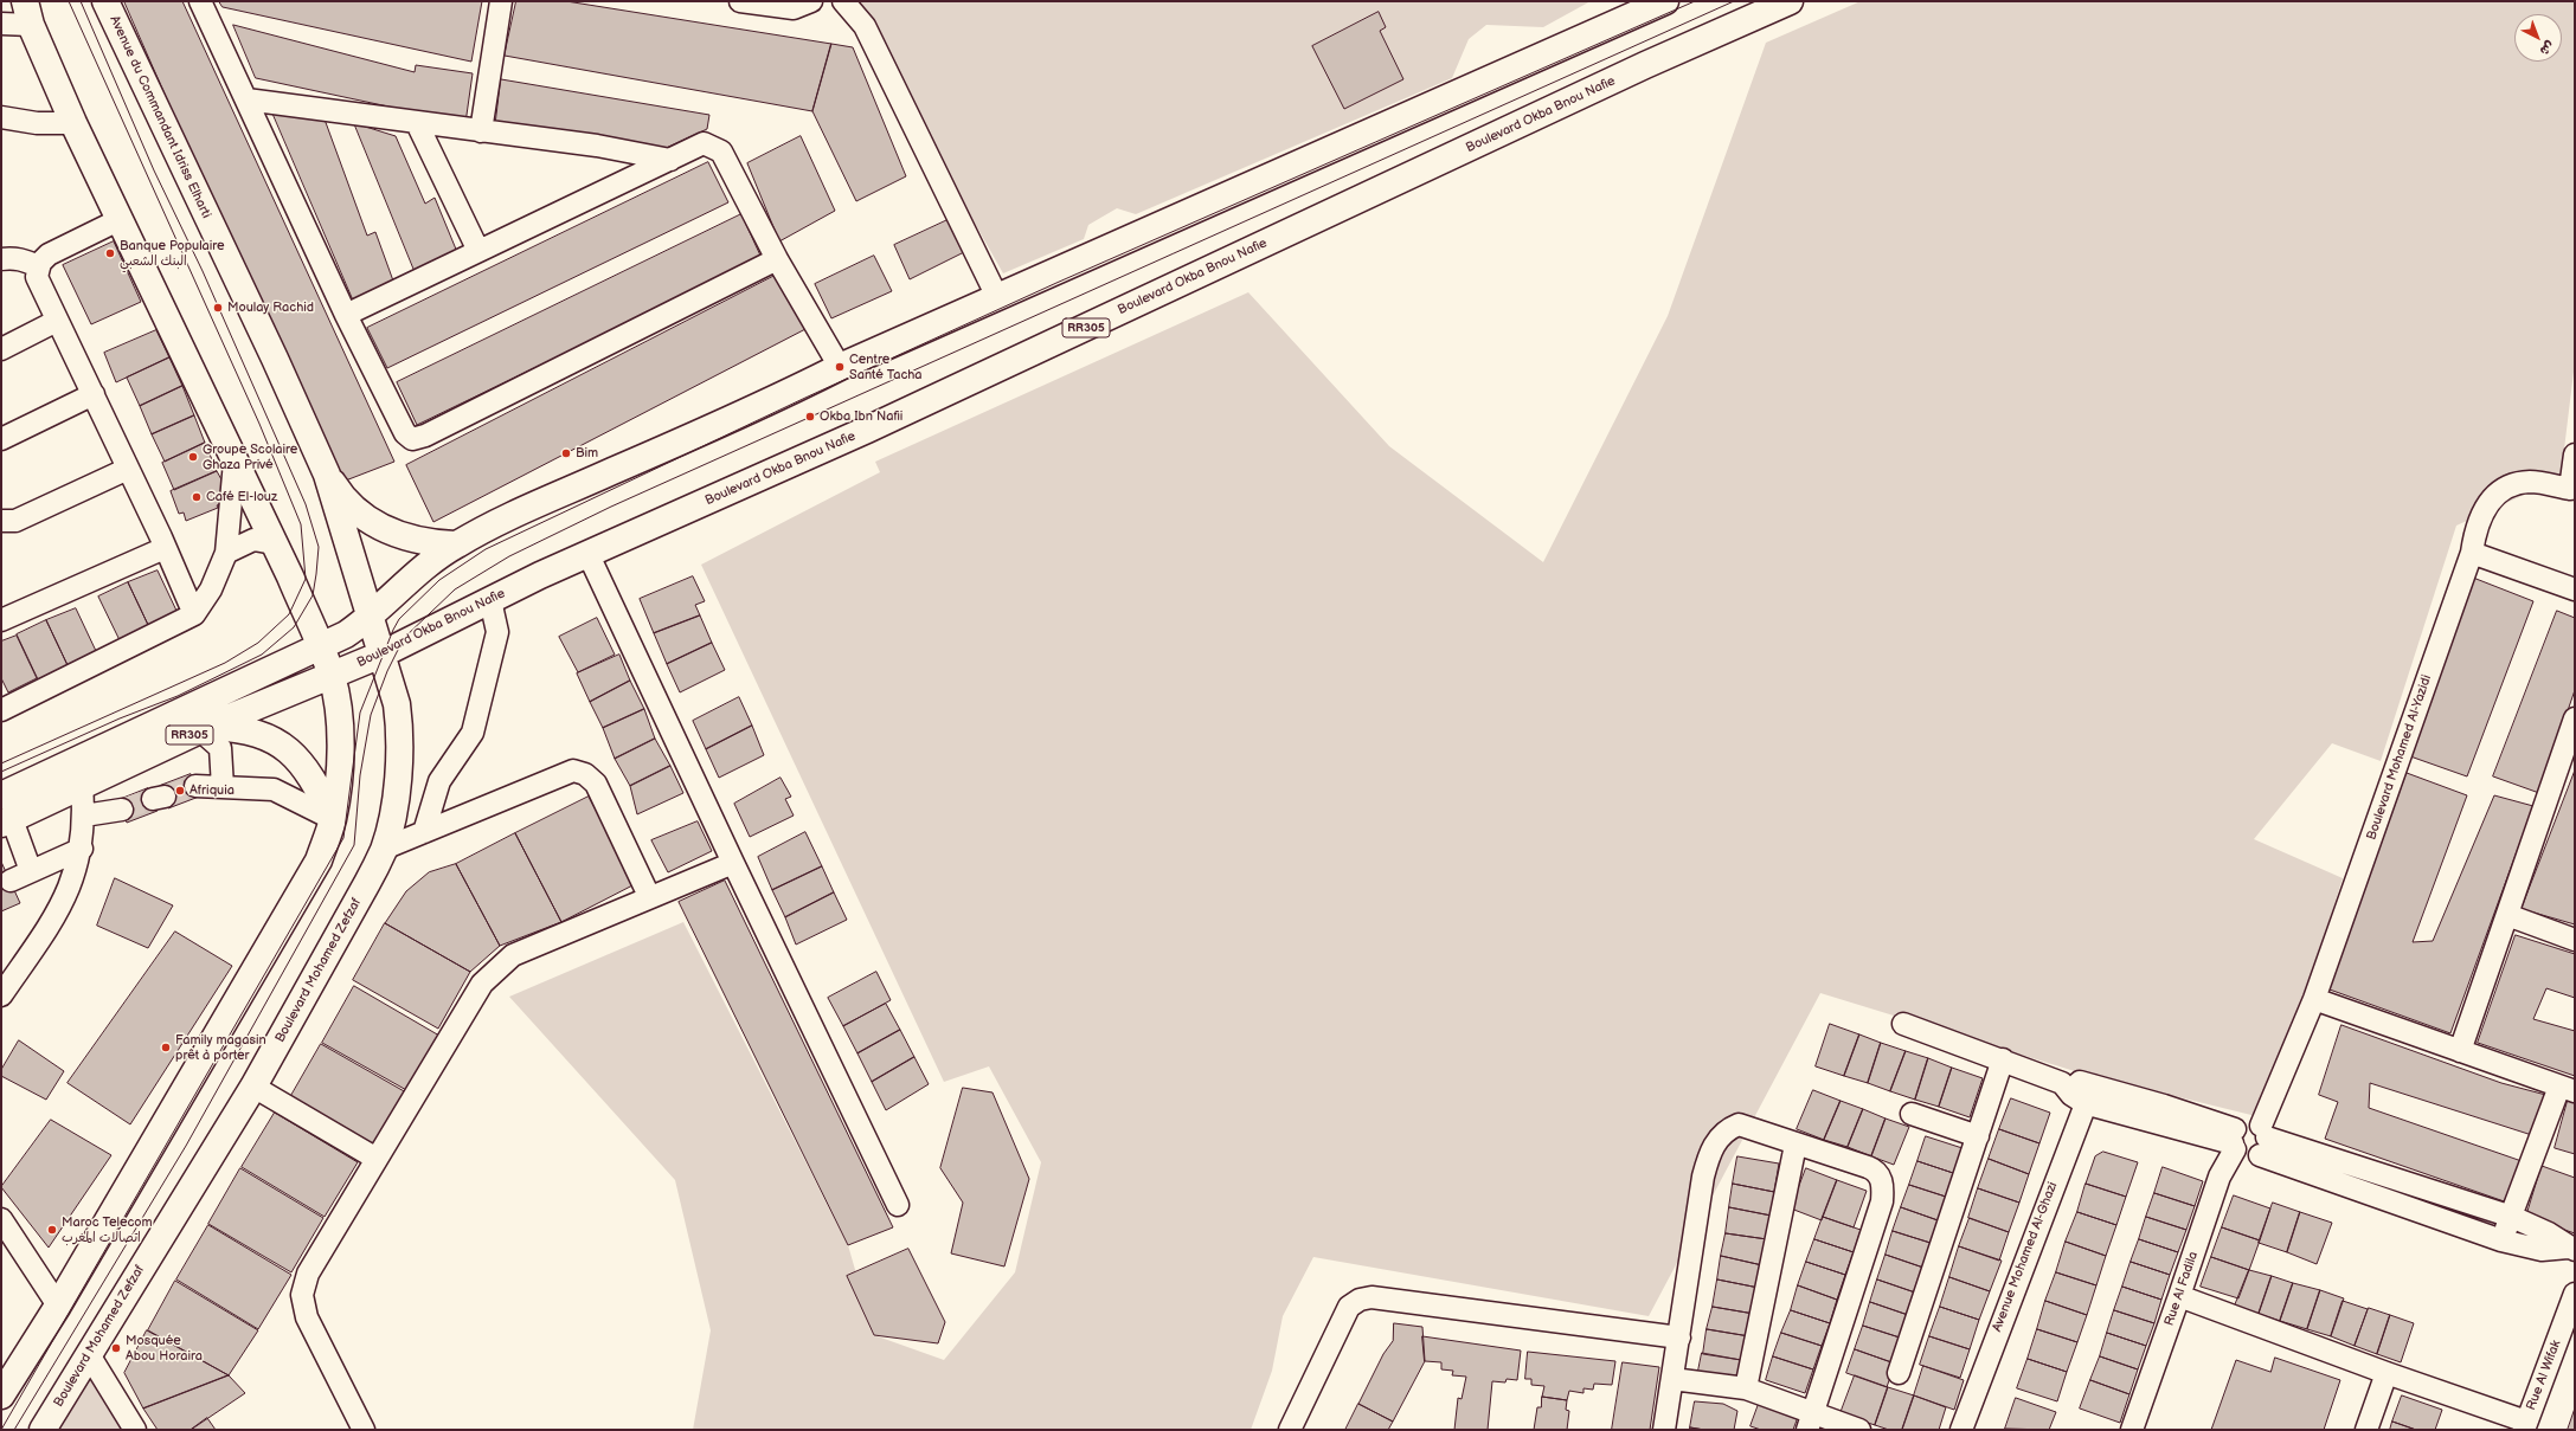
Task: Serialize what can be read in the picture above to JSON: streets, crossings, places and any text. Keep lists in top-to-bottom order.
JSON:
{
  "streets": {
    "main road": [
      "Boulevard Okba Bnou Nafie",
      "Avenue du Commandant Idriss Elharti",
      "RR305",
      "Boulevard Mohamed Zefzaf"
    ],
    "street": [
      "Boulevard Mohamed Al-Yazidi",
      "Avenue Mohamed Al-Ghazi",
      "Rue Al Fadila",
      "Rue Al Wifak"
    ]
  },
  "crossings": [
    ["Boulevard Okba Bnou Nafie", "Avenue du Commandant Idriss Elharti"],
    ["Boulevard Okba Bnou Nafie", "Boulevard Mohamed Zefzaf"],
    ["Avenue du Commandant Idriss Elharti", "RR305"],
    ["Avenue du Commandant Idriss Elharti", "Boulevard Mohamed Zefzaf"]
  ],
  "places": [
    "Banque Populaire البنك الشعبي",
    "Moulay Rachid",
    "Centre Santé Tacha",
    "Okba Ibn Nafii",
    "Bim",
    "Groupe Scolaire Ghaza Privé",
    "Café El-louz",
    "Afriquia",
    "Family magasin prêt à porter",
    "Maroc Telecom اتصالات المغرب",
    "Mosquée Abou Horaira"
  ],
  "north": "bottom right"
}
